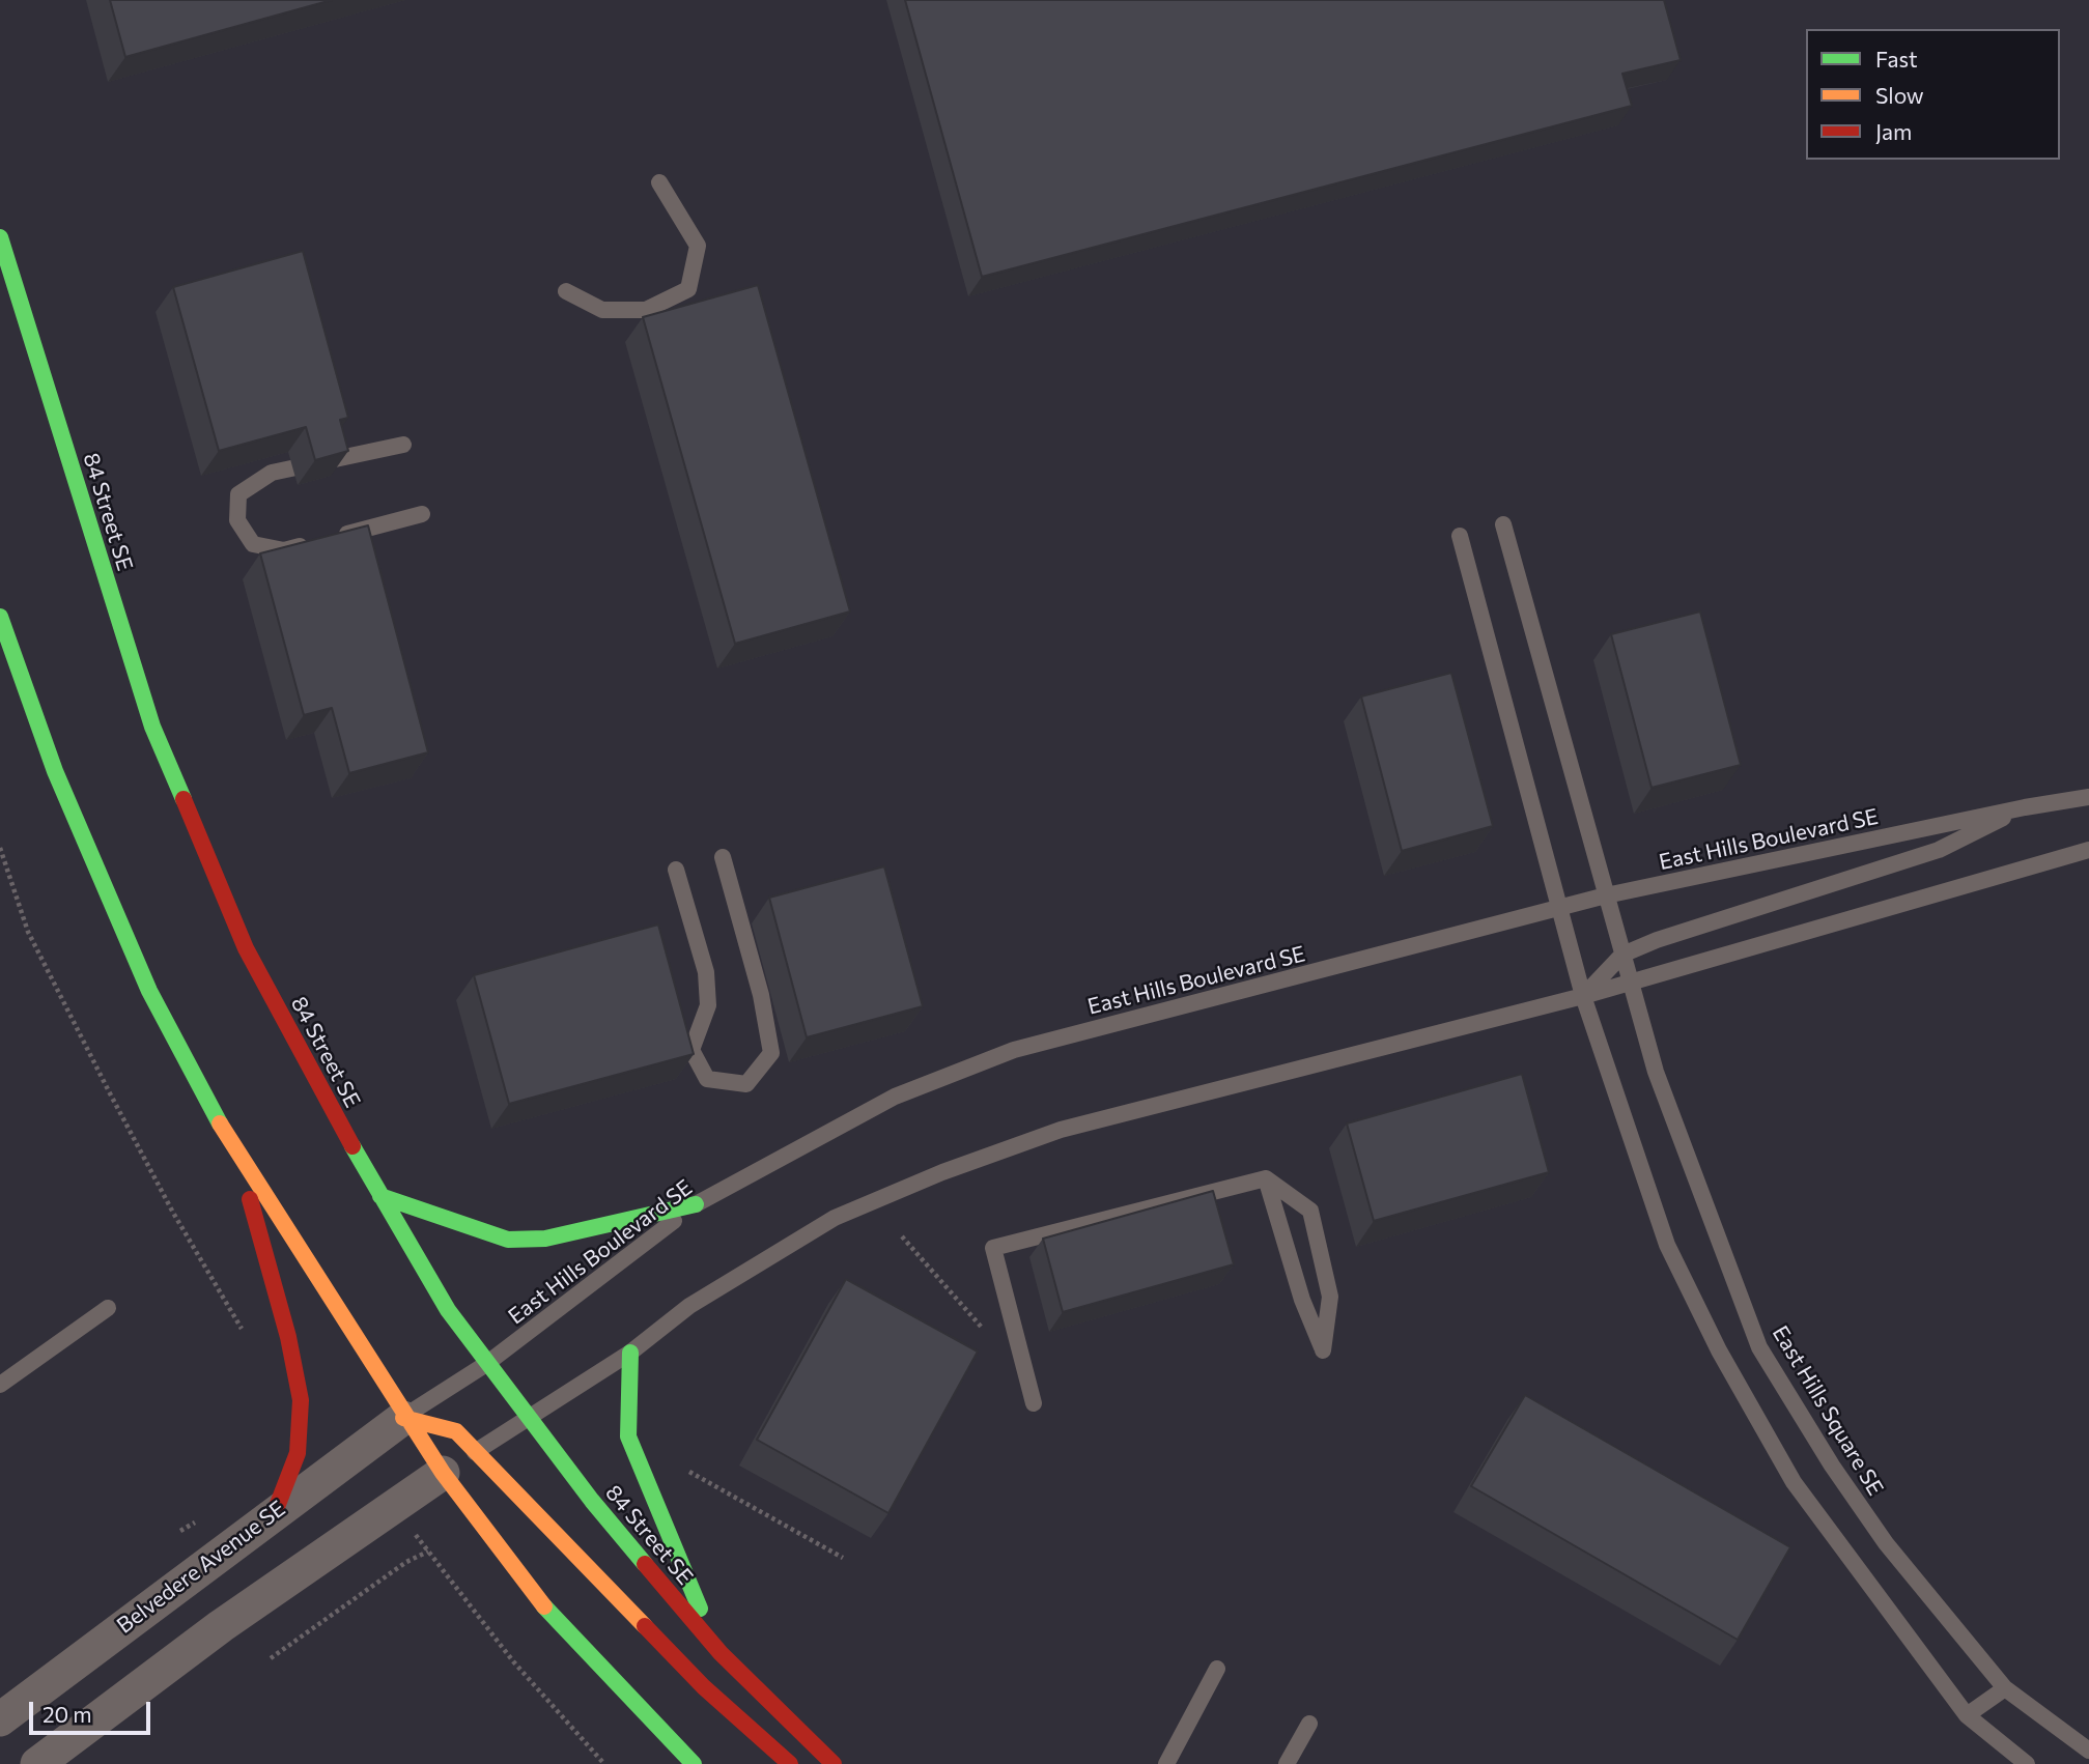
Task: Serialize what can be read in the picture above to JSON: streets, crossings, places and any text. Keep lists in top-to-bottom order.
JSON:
{
  "streets": {
    "street": ["84 Street SE", "Belvedere Avenue SE"],
    "lane": ["East Hills Boulevard SE", "East Hills Square SE"]
  },
  "crossings": [
    ["84 Street SE", "East Hills Boulevard SE"],
    ["East Hills Boulevard SE", "East Hills Square SE"],
    ["East Hills Boulevard SE", "Belvedere Avenue SE"]
  ],
  "legend": ["Fast", "Slow", "Jam"],
  "scale_bar": "20 m"
}
